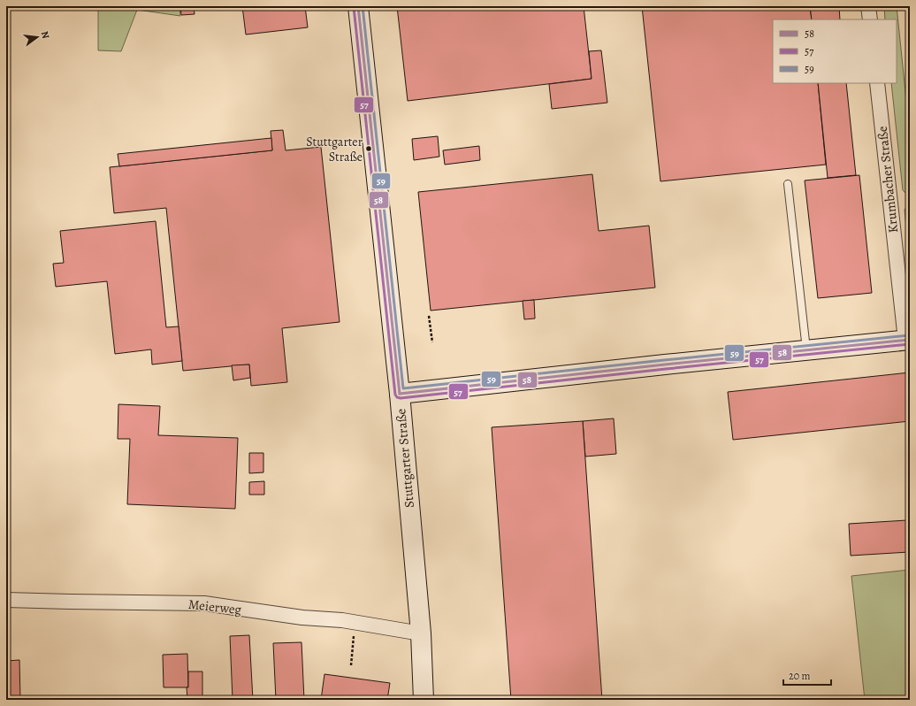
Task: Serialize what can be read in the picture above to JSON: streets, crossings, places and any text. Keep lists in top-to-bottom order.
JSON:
{
  "streets": {
    "main road": ["Stuttgarter Straße"],
    "street": ["Krumbacher Straße", "Meierweg"]
  },
  "crossings": [
    ["Stuttgarter Straße", "Meierweg"]
  ],
  "places": ["Stuttgarter Straße"],
  "lines": ["transit line 58", "transit line 59", "transit line 57"],
  "legend": ["58", "57", "59"],
  "scale_bar": "20 m",
  "north": "right"
}
